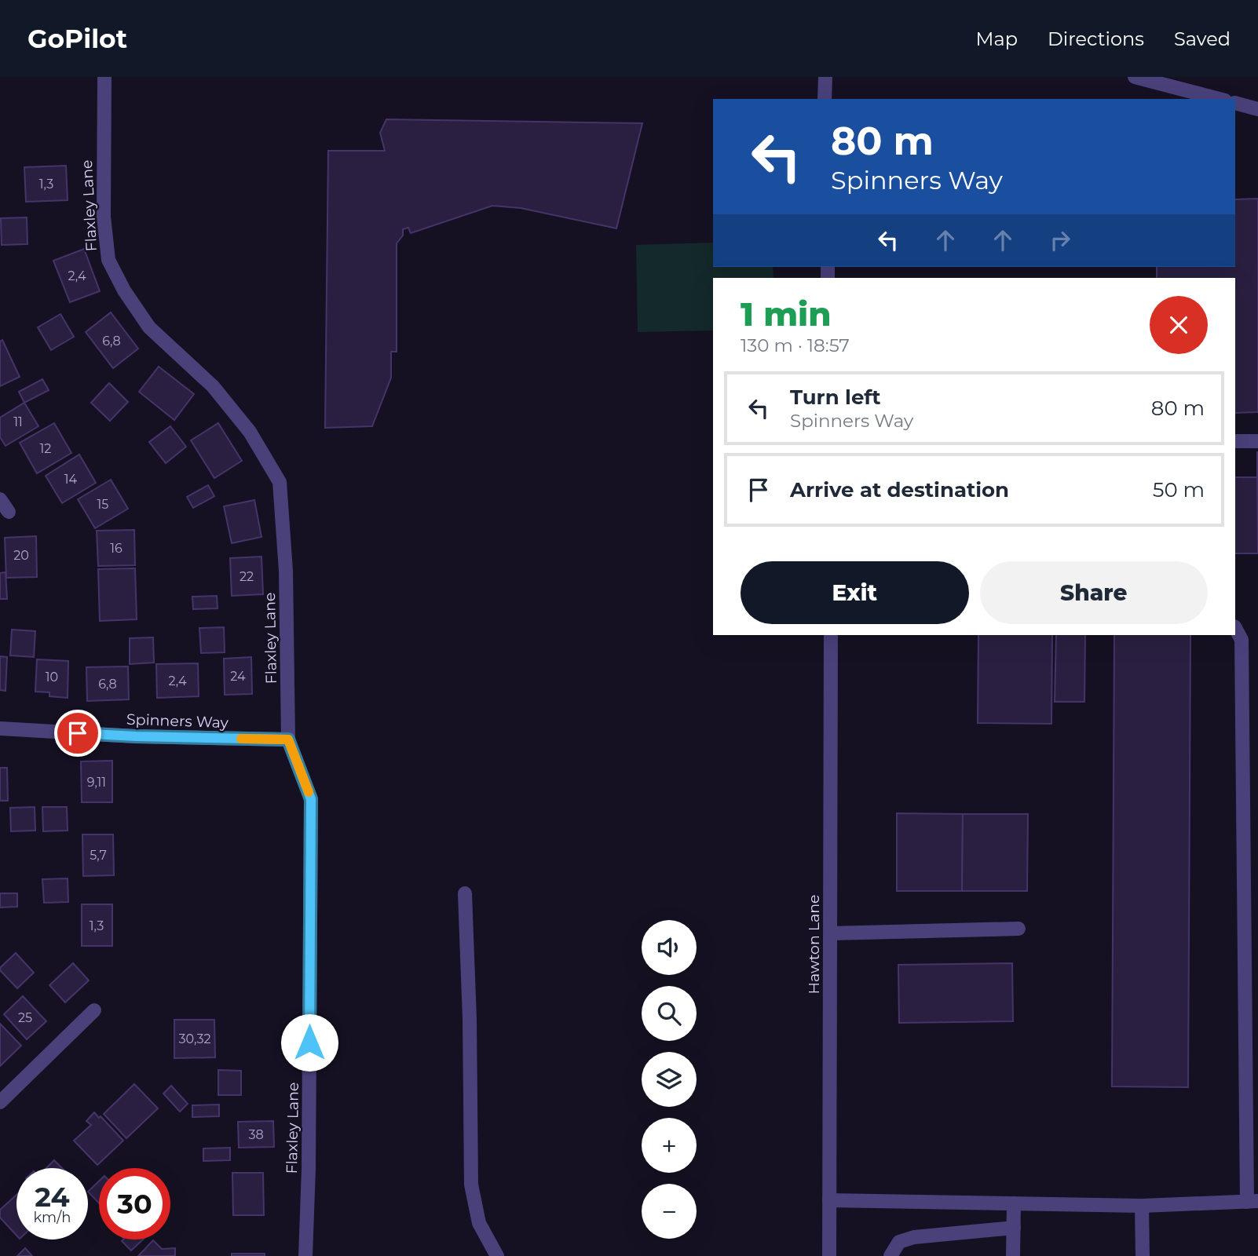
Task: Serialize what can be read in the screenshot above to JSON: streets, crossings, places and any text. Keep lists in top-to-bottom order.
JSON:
{
  "streets": {
    "street": ["Flaxley Lane", "Spinners Way", "Hawton Lane"]
  },
  "crossings": [
    ["Flaxley Lane", "Spinners Way"]
  ],
  "house_numbers": [
    "1,3",
    "2,4",
    "6,8",
    "11",
    "12",
    "14",
    "15",
    "16",
    "20",
    "22",
    "24",
    "10",
    "2,4",
    "6,8",
    "9,11",
    "5,7",
    "1,3",
    "25",
    "30,32",
    "38"
  ],
  "page": {
    "header": "GoPilot",
    "nav": ["Map", "Directions", "Saved"],
    "turn": ["80 m", "Spinners Way"],
    "heading": ["1 min", "130 m · 18:57"],
    "list": [
      {
        "name": "Turn left",
        "note": "Spinners Way",
        "value": "80 m"
      },
      {
        "name": "Arrive at destination",
        "value": "50 m"
      }
    ],
    "buttons": ["Exit", "Share"],
    "map_buttons": ["+", "−"],
    "speed": "24 km/h",
    "limit": "30"
  }
}
